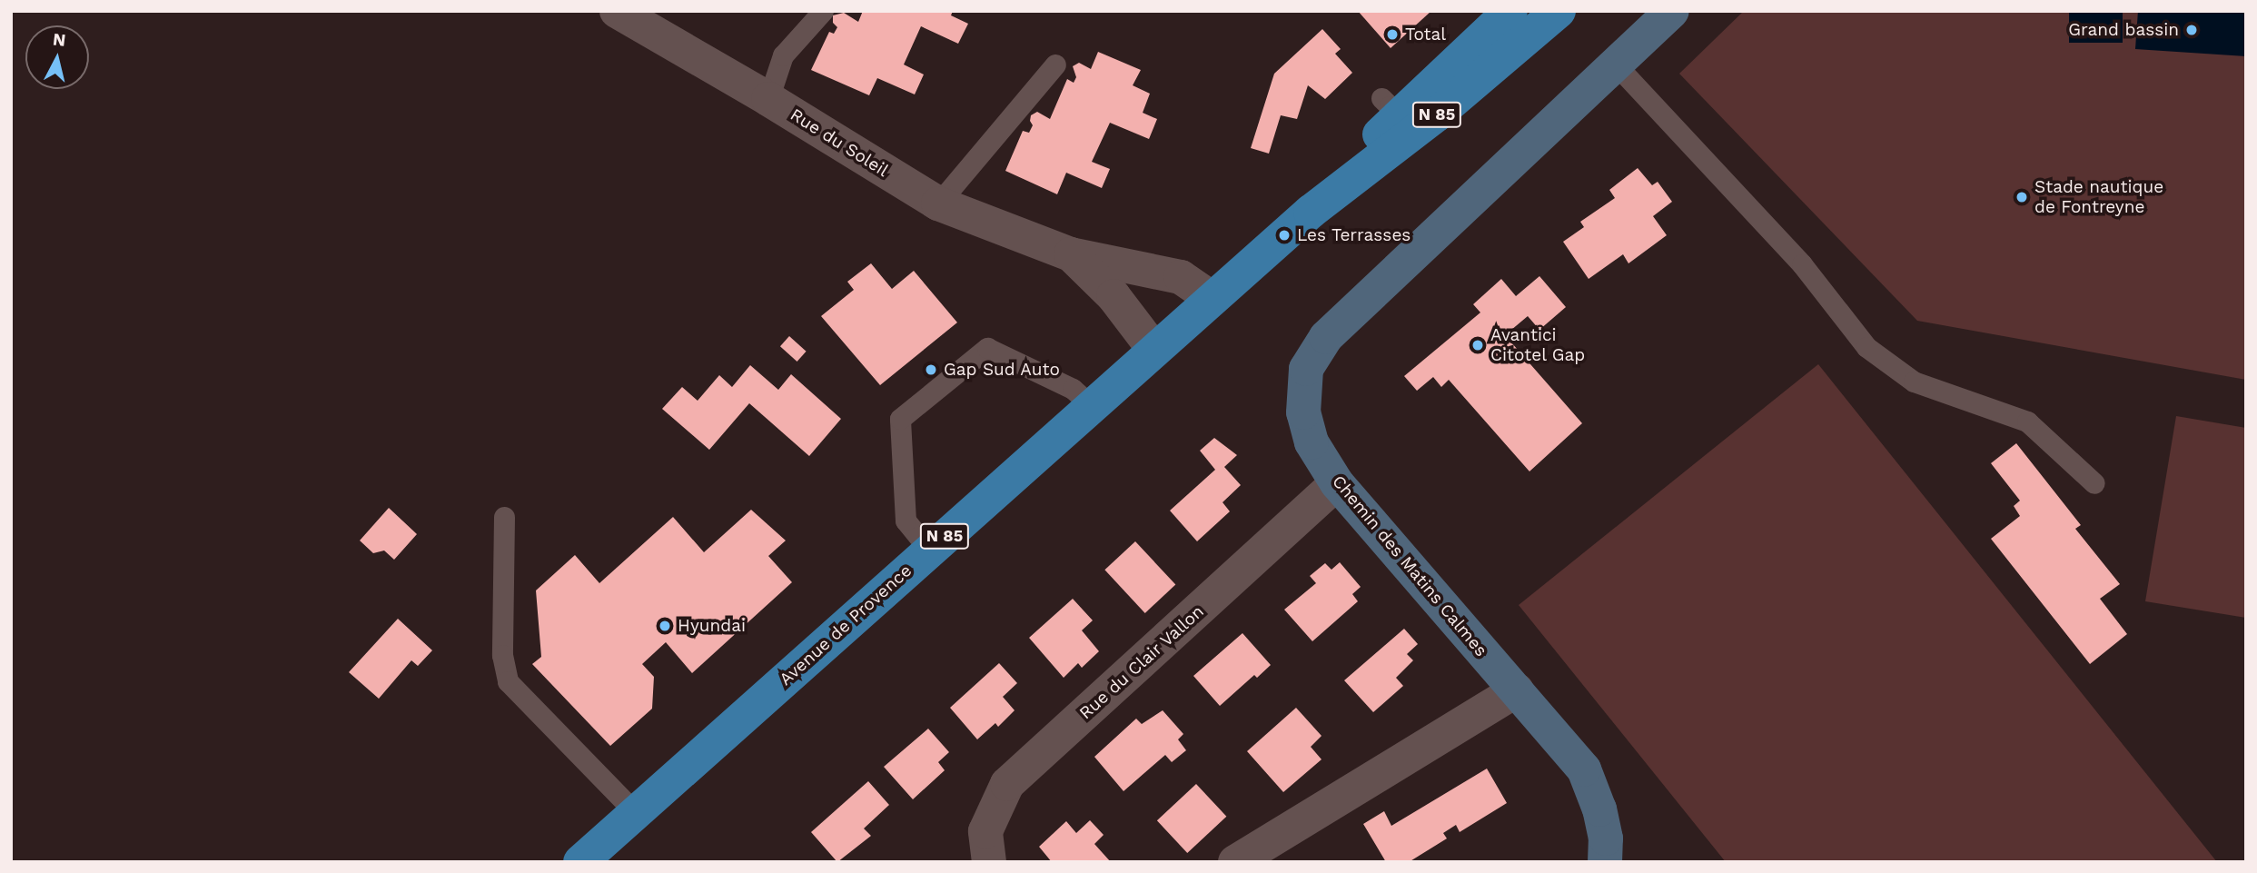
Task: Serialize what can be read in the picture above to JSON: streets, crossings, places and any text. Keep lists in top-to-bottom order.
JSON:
{
  "streets": {
    "main road": ["N 85", "Avenue de Provence"],
    "street": ["Rue du Soleil", "Chemin des Matins Calmes", "Rue du Clair Vallon"]
  },
  "crossings": [
    ["Rue du Soleil", "Avenue de Provence"],
    ["Chemin des Matins Calmes", "Rue du Clair Vallon"]
  ],
  "places": [
    "Grand bassin",
    "Total",
    "Stade nautique de Fontreyne",
    "Les Terrasses",
    "Avantici Citotel Gap",
    "Gap Sud Auto",
    "Hyundai"
  ],
  "north": "top"
}
